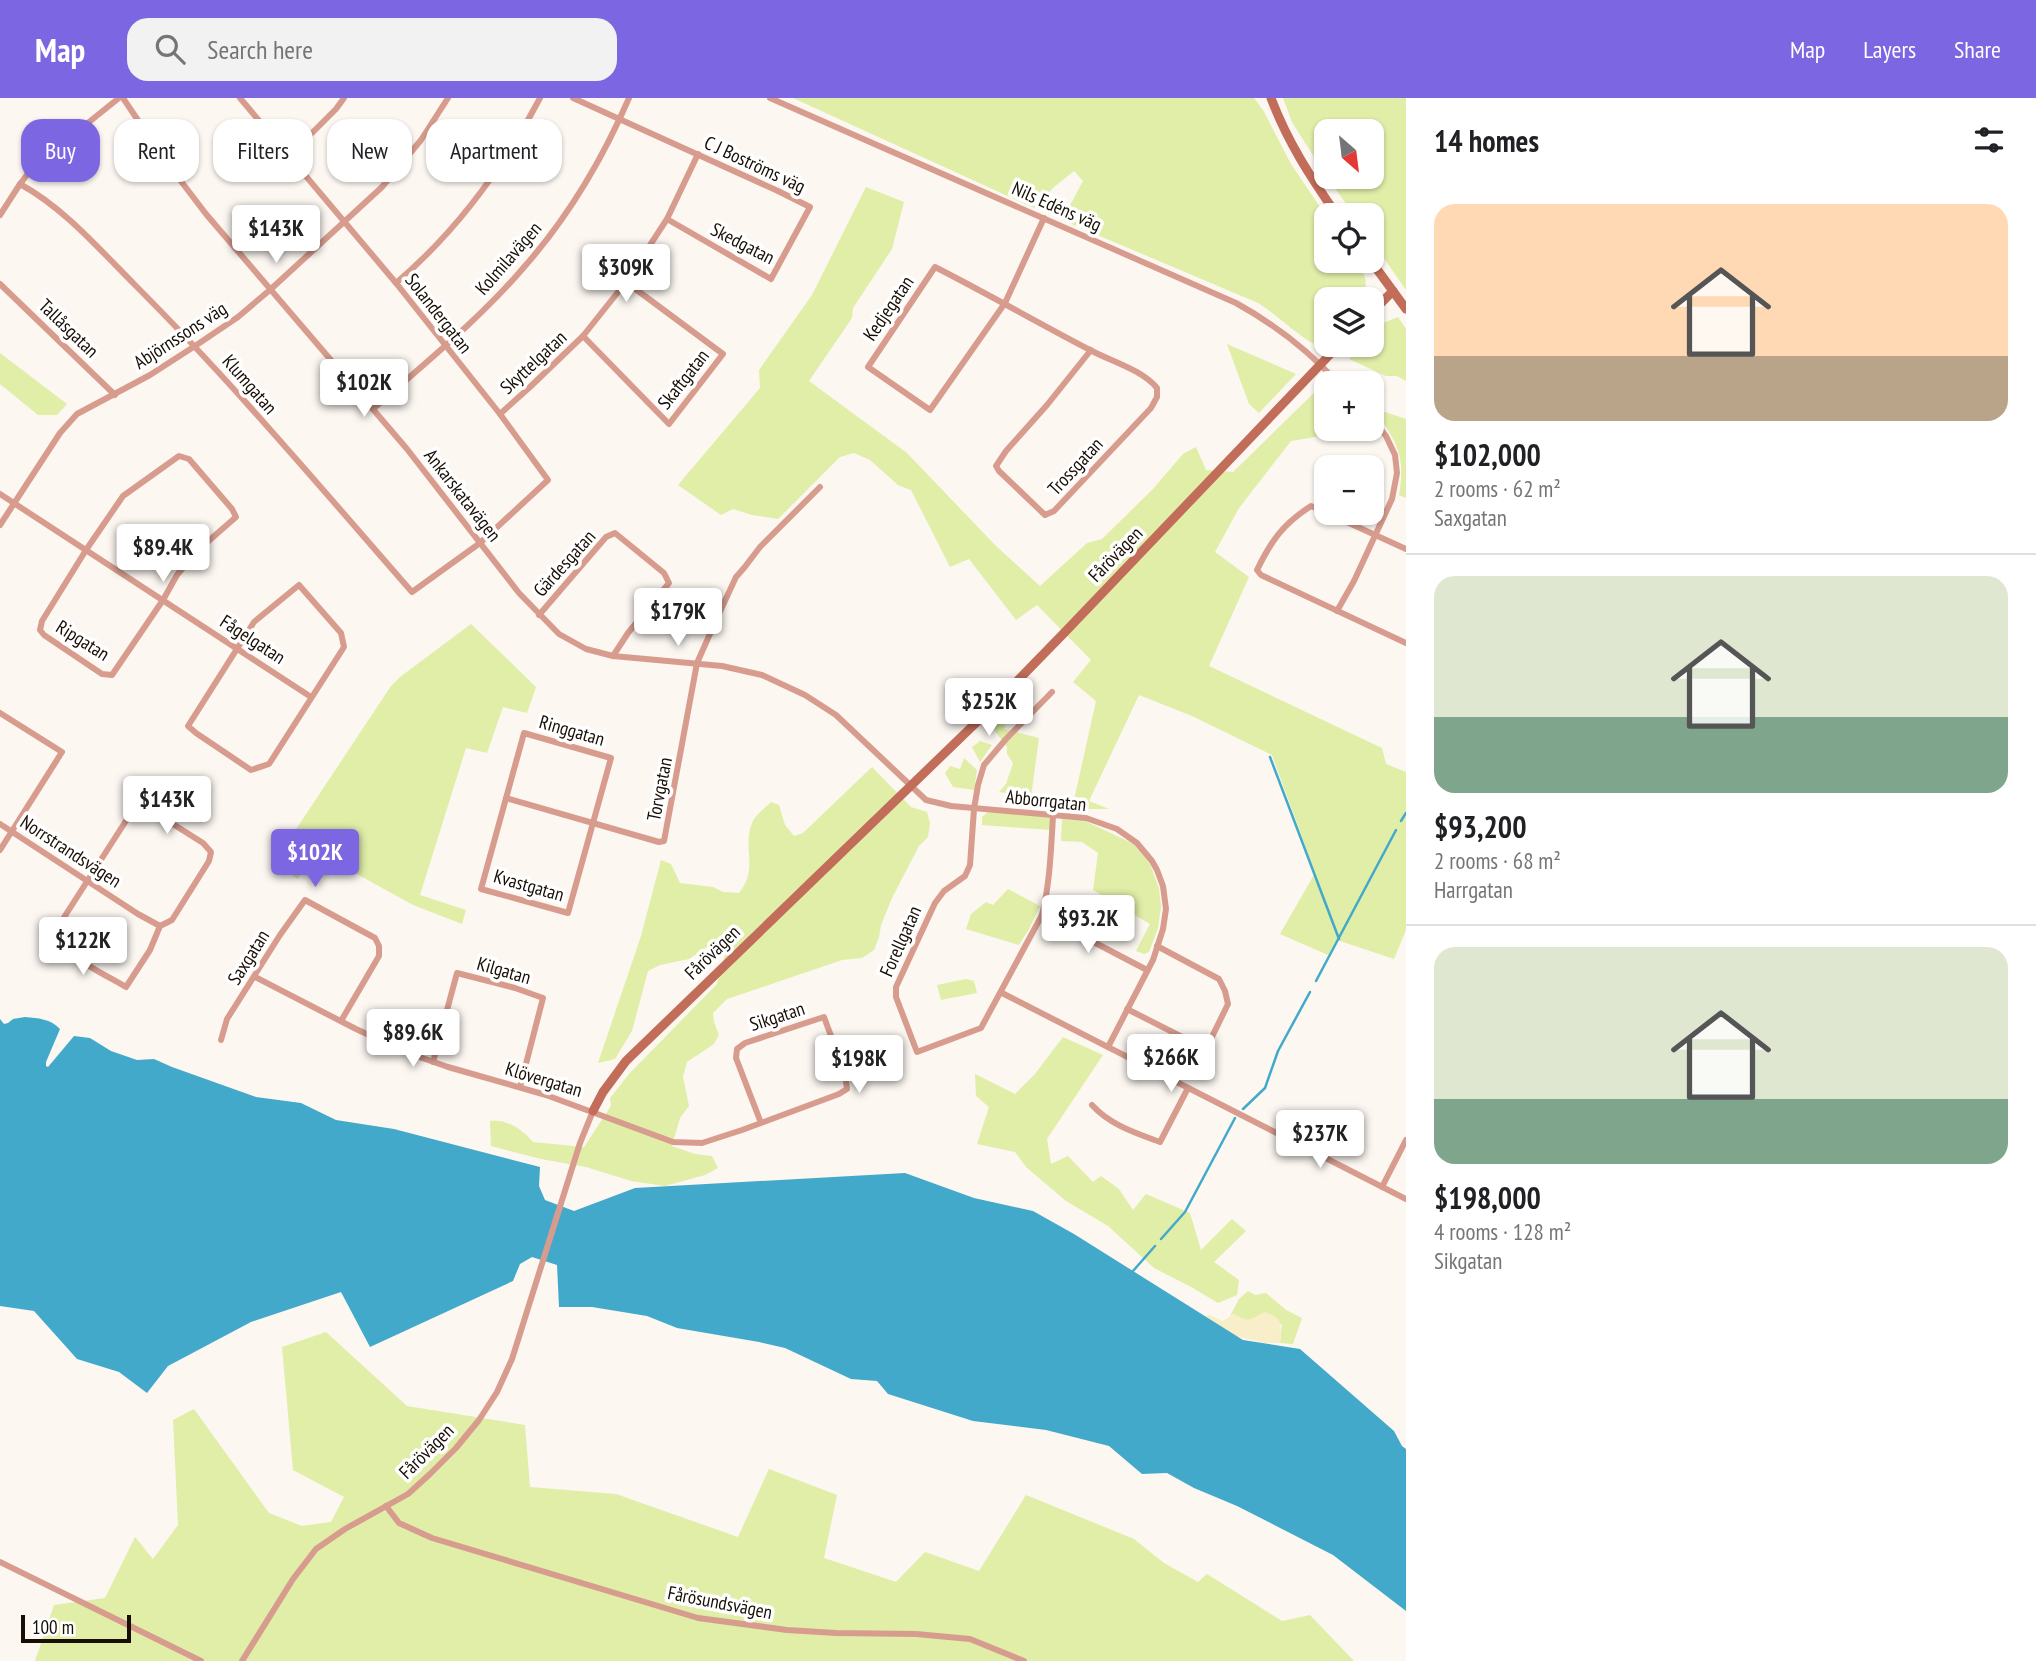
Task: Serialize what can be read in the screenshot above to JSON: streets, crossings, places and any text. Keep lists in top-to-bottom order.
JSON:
{
  "streets": {
    "street": [
      "C J Boströms väg",
      "Nils Edéns väg",
      "Skedgatan",
      "Kolmilavägen",
      "Kedjegatan",
      "Solandergatan",
      "Tallåsgatan",
      "Abjörnssons väg",
      "Skyttelgatan",
      "Skaftgatan",
      "Klumgatan",
      "Trossgatan",
      "Ankarskatavägen",
      "Fårövägen",
      "Gärdesgatan",
      "Fågelgatan",
      "Ripgatan",
      "Ringgatan",
      "Torvgatan",
      "Abborrgatan",
      "Norrstrandsvägen",
      "Kvastgatan",
      "Forellgatan",
      "Saxgatan",
      "Kilgatan",
      "Sikgatan",
      "Klövergatan",
      "Fårösundsvägen"
    ]
  },
  "crossings": [
    ["C J Boströms väg", "Skedgatan"],
    ["C J Boströms väg", "Kolmilavägen"],
    ["C J Boströms väg", "Skyttelgatan"],
    ["Nils Edéns väg", "Kedjegatan"],
    ["Nils Edéns väg", "Fårövägen"],
    ["Skedgatan", "Skyttelgatan"],
    ["Kolmilavägen", "Solandergatan"],
    ["Kolmilavägen", "Ankarskatavägen"],
    ["Kedjegatan", "Trossgatan"],
    ["Solandergatan", "Abjörnssons väg"],
    ["Solandergatan", "Skyttelgatan"],
    ["Solandergatan", "Klumgatan"],
    ["Solandergatan", "Ankarskatavägen"],
    ["Tallåsgatan", "Abjörnssons väg"],
    ["Abjörnssons väg", "Klumgatan"],
    ["Abjörnssons väg", "Ankarskatavägen"],
    ["Abjörnssons väg", "Fågelgatan"],
    ["Skyttelgatan", "Skaftgatan"],
    ["Klumgatan", "Ankarskatavägen"],
    ["Ankarskatavägen", "Fårövägen"],
    ["Ankarskatavägen", "Gärdesgatan"],
    ["Ankarskatavägen", "Torvgatan"],
    ["Ankarskatavägen", "Abborrgatan"],
    ["Fårövägen", "Abborrgatan"],
    ["Fårövägen", "Sikgatan"],
    ["Fårövägen", "Klövergatan"],
    ["Fårövägen", "Fårösundsvägen"],
    ["Fågelgatan", "Ripgatan"],
    ["Ringgatan", "Torvgatan"],
    ["Ringgatan", "Kvastgatan"],
    ["Torvgatan", "Kvastgatan"],
    ["Abborrgatan", "Forellgatan"],
    ["Saxgatan", "Klövergatan"],
    ["Kilgatan", "Klövergatan"],
    ["Sikgatan", "Klövergatan"]
  ],
  "scale_bar": "100 m",
  "north": "bottom right",
  "page": {
    "header": "Map",
    "search": "Search here",
    "nav": ["Map", "Layers", "Share"],
    "heading": "14 homes",
    "map_buttons": ["+", "−"],
    "chip": [
      "Buy",
      "Rent",
      "Filters",
      "New",
      "Apartment"
    ],
    "list": [
      {
        "name": "$102,000",
        "note": "2 rooms · 62 m² · Saxgatan"
      },
      {
        "name": "$93,200",
        "note": "2 rooms · 68 m² · Harrgatan"
      },
      {
        "name": "$198,000",
        "note": "4 rooms · 128 m² · Sikgatan"
      }
    ],
    "price": [
      "$143K",
      "$309K",
      "$102K",
      "$89.4K",
      "$179K",
      "$252K",
      "$143K",
      "$102K",
      "$93.2K",
      "$122K",
      "$89.6K",
      "$266K",
      "$198K",
      "$237K"
    ],
    "scale": "100 m"
  }
}
